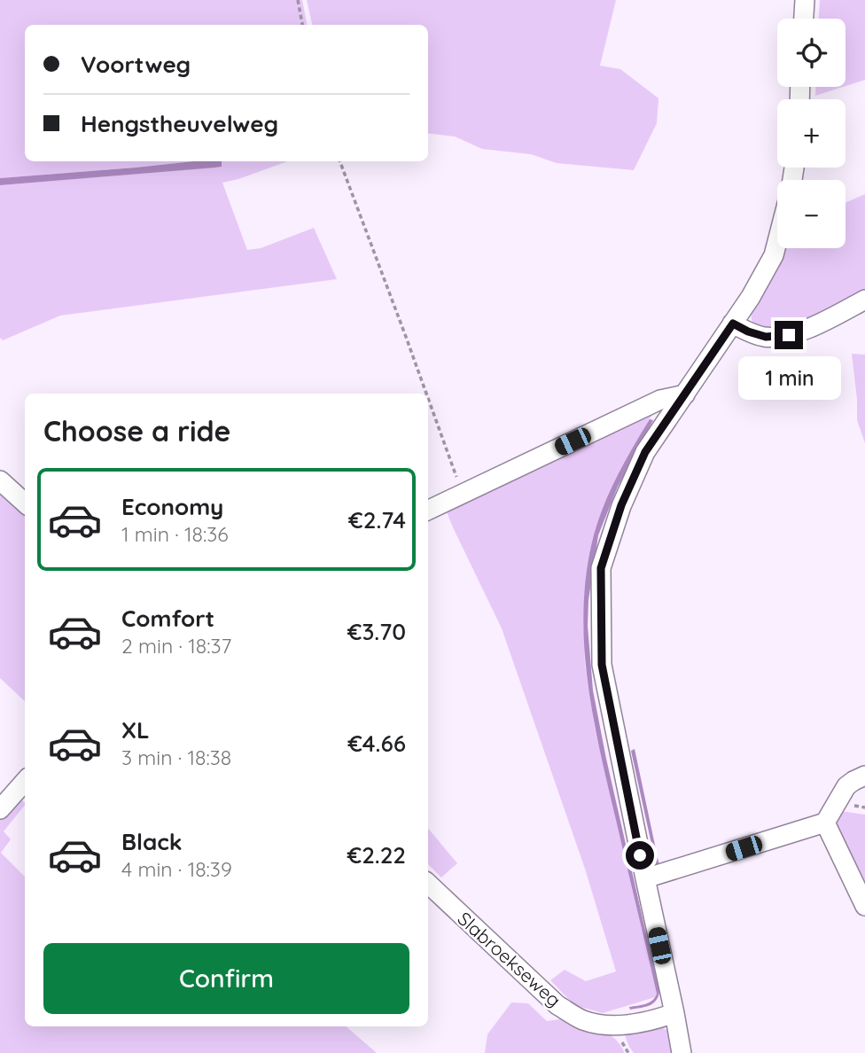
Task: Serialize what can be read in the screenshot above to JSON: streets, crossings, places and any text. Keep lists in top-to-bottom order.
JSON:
{
  "streets": {
    "street": ["Slabroekseweg"]
  },
  "page": {
    "map_buttons": ["+", "−"],
    "banner": ["Voortweg", "Hengstheuvelweg"],
    "bubble": "1 min",
    "heading": "Choose a ride",
    "list": [
      {
        "name": "Economy",
        "note": "1 min · 18:36",
        "value": "€2.74"
      },
      {
        "name": "Comfort",
        "note": "2 min · 18:37",
        "value": "€3.70"
      },
      {
        "name": "XL",
        "note": "3 min · 18:38",
        "value": "€4.66"
      },
      {
        "name": "Black",
        "note": "4 min · 18:39",
        "value": "€2.22"
      }
    ],
    "buttons": "Confirm"
  }
}
